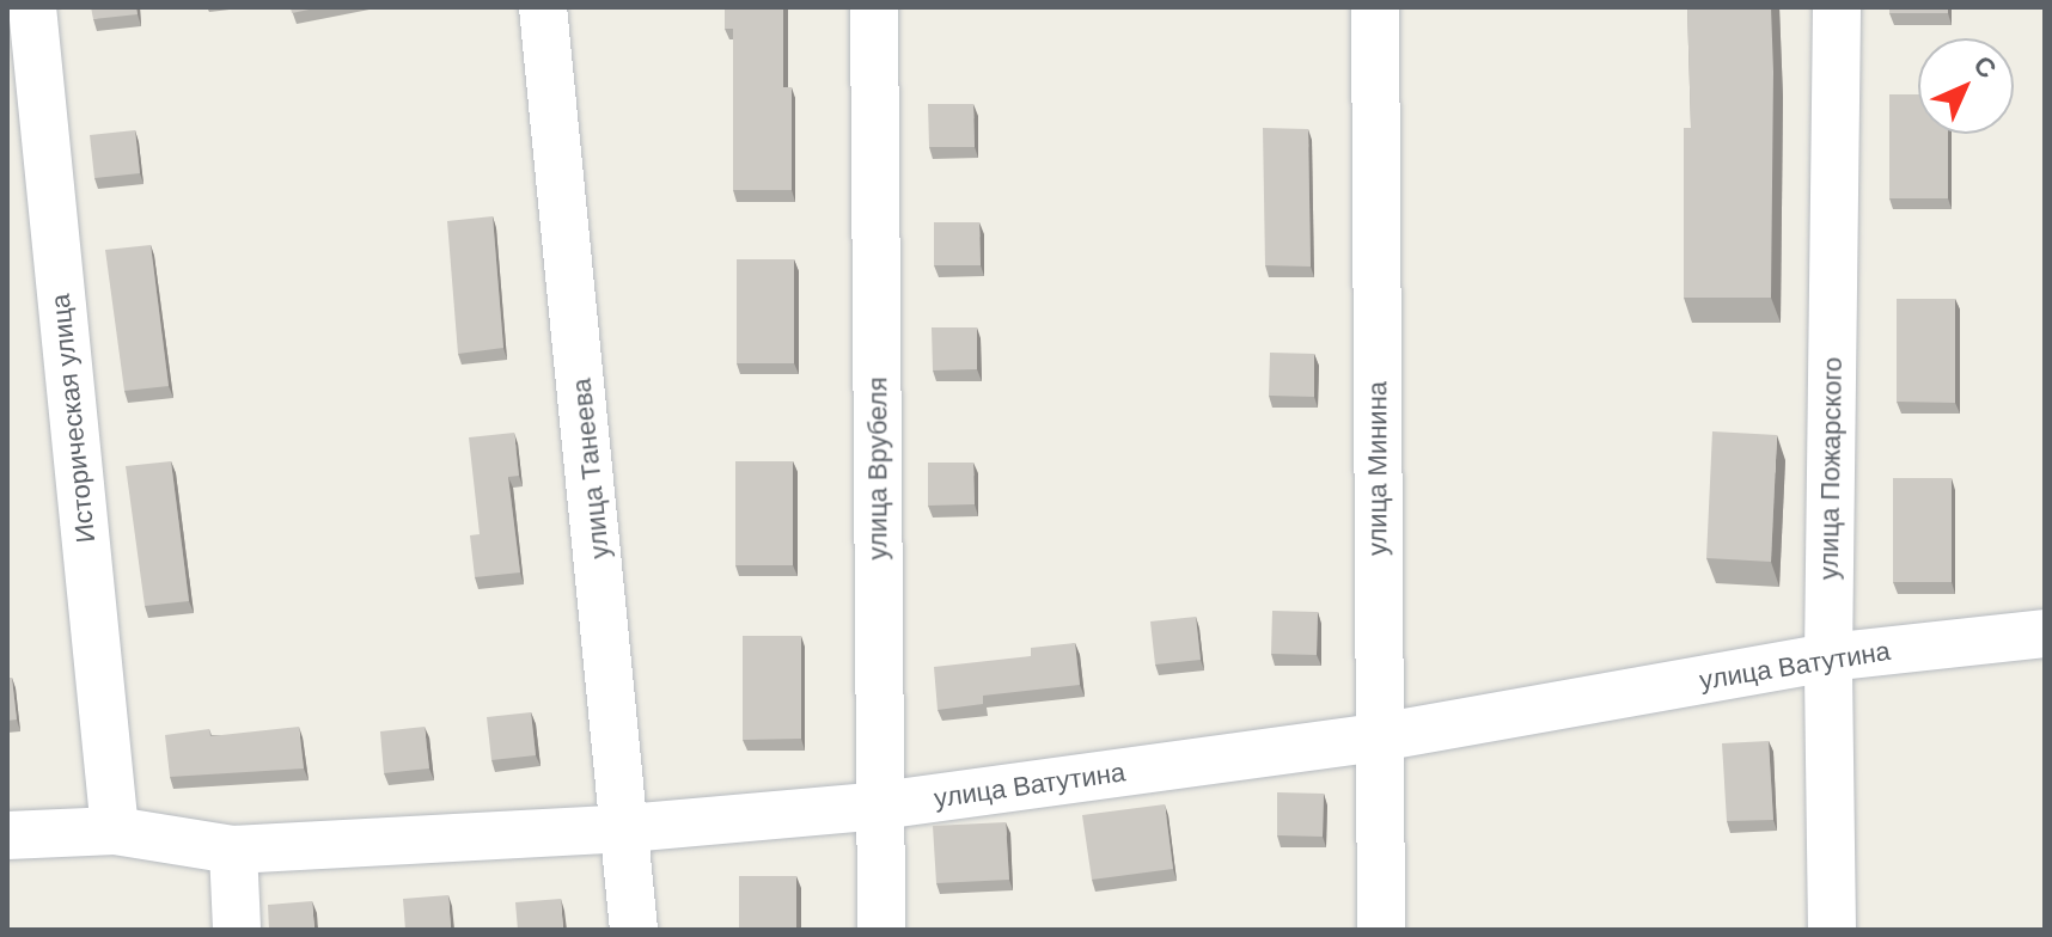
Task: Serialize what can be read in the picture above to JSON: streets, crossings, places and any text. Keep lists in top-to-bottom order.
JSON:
{
  "streets": {
    "street": [
      "Историческая улица",
      "улица Танеева",
      "улица Врубеля",
      "улица Минина",
      "улица Пожарского",
      "улица Ватутина"
    ]
  },
  "crossings": [
    ["Историческая улица", "улица Ватутина"],
    ["улица Танеева", "улица Ватутина"],
    ["улица Врубеля", "улица Ватутина"],
    ["улица Минина", "улица Ватутина"],
    ["улица Пожарского", "улица Ватутина"]
  ],
  "north": "top right"
}
